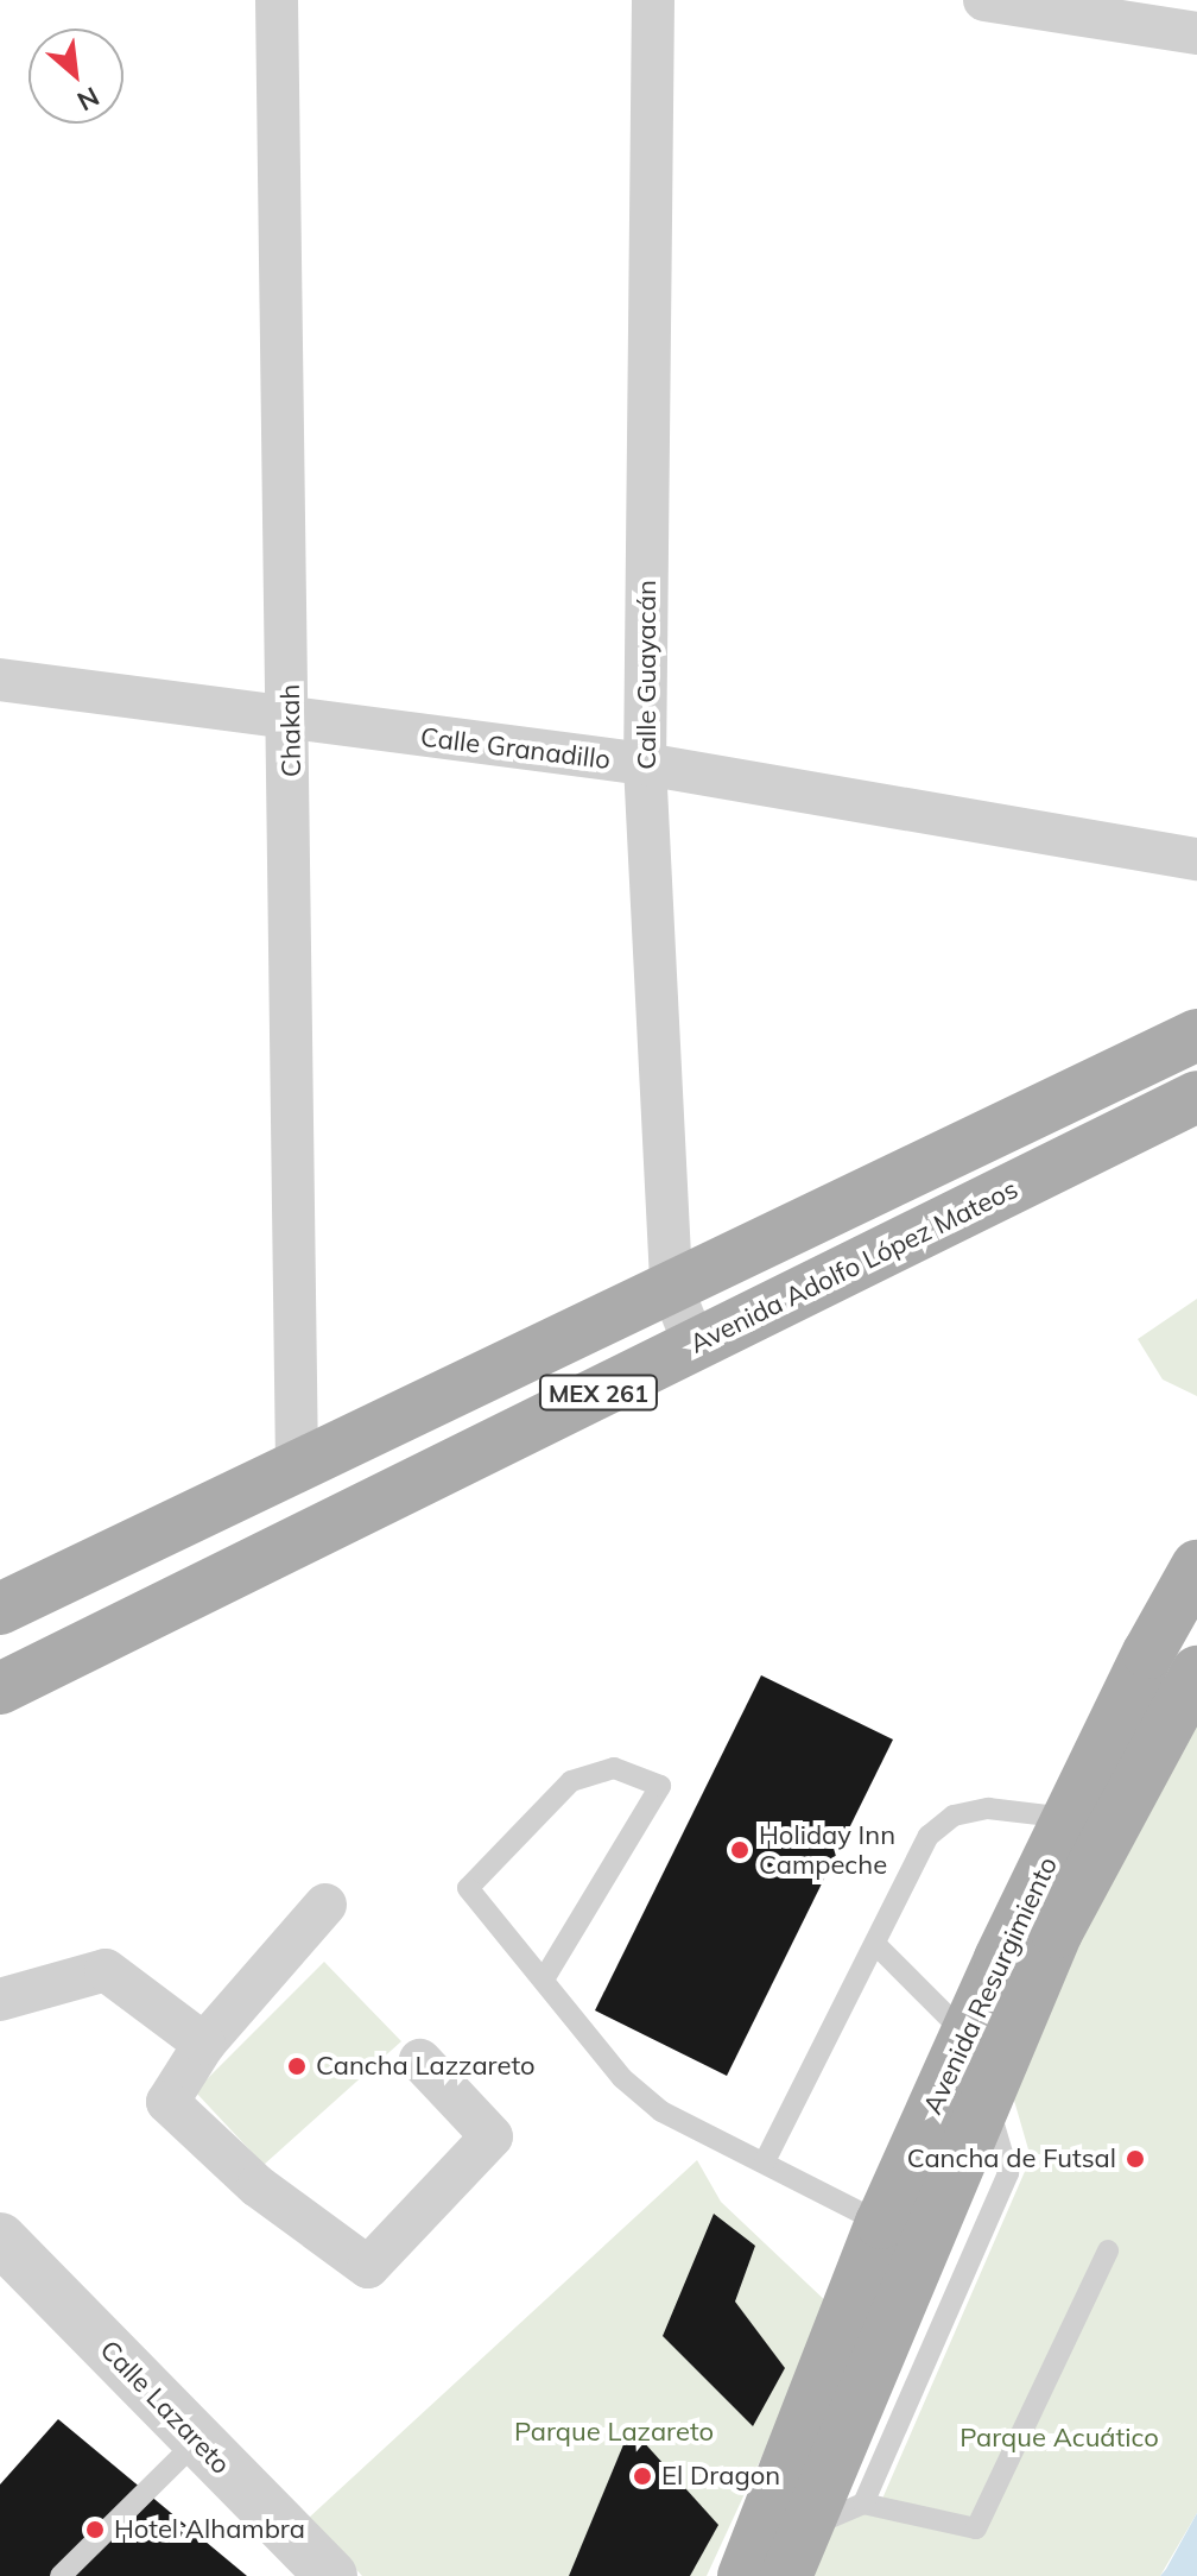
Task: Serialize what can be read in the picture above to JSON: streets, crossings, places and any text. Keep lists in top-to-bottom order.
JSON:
{
  "streets": {
    "main road": ["Avenida Adolfo López Mateos", "MEX 261", "Avenida Resurgimiento"],
    "street": [
      "Calle Guayacán",
      "Chakah",
      "Calle Granadillo",
      "Calle Lazareto"
    ]
  },
  "crossings": [
    ["Calle Guayacán", "Calle Granadillo"],
    ["Calle Guayacán", "Avenida Adolfo López Mateos"],
    ["Calle Guayacán", "MEX 261"],
    ["Chakah", "Calle Granadillo"],
    ["Chakah", "MEX 261"]
  ],
  "parks": ["Parque Lazareto", "Parque Acuático"],
  "places": [
    "Holiday Inn Campeche",
    "Cancha Lazzareto",
    "Cancha de Futsal",
    "El Dragon",
    "Hotel Alhambra"
  ],
  "north": "bottom right"
}
